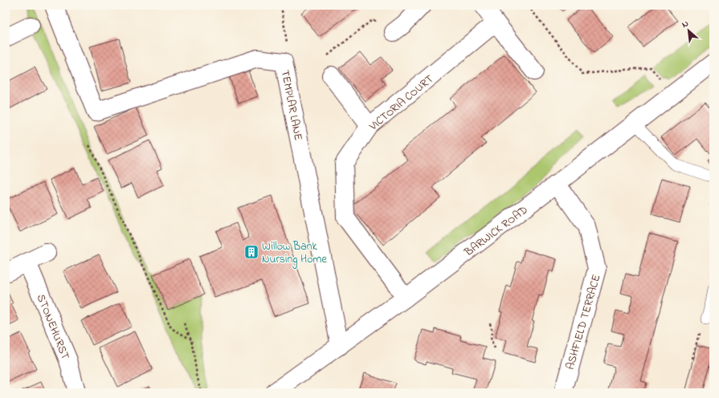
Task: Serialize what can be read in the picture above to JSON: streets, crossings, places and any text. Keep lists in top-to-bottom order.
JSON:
{
  "streets": {
    "street": [
      "VICTORIA COURT",
      "TEMPLAR LANE",
      "BARWICK ROAD",
      "ASHFIELD TERRACE",
      "STONEHURST"
    ]
  },
  "crossings": [
    ["VICTORIA COURT", "BARWICK ROAD"],
    ["TEMPLAR LANE", "BARWICK ROAD"],
    ["BARWICK ROAD", "ASHFIELD TERRACE"]
  ],
  "places": {
    "building": ["Willow Bank Nursing Home"]
  },
  "north": "top left"
}
